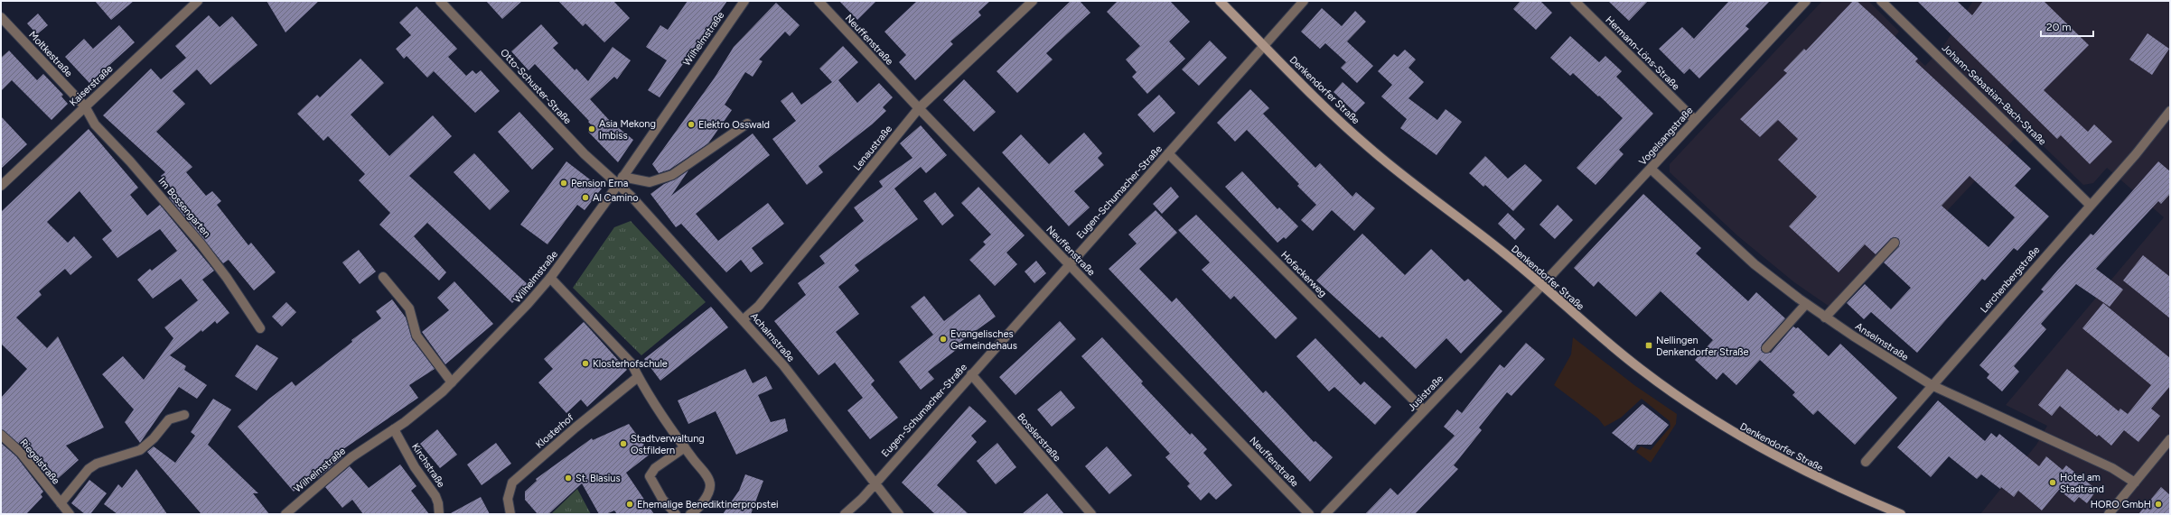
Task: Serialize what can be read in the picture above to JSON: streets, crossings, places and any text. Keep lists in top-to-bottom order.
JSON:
{
  "streets": {
    "main road": ["Denkendorfer Straße"],
    "street": [
      "Wilhelmstraße",
      "Neuffenstraße",
      "Hermann-Löns-Straße",
      "Moltkestraße",
      "Kaiserstraße",
      "Otto-Schuster-Straße",
      "Johann-Sebastian-Bach-Straße",
      "Vogelsangstraße",
      "Lenaustraße",
      "Eugen-Schumacher-Straße",
      "Im Bossengarten",
      "Hofackerweg",
      "Lerchenbergstraße",
      "Achalmstraße",
      "Anselmstraße",
      "Jusistraße",
      "Klosterhof",
      "Bosslerstraße",
      "Riegelstraße",
      "Kirchstraße"
    ]
  },
  "crossings": [
    ["Wilhelmstraße", "Otto-Schuster-Straße"],
    ["Wilhelmstraße", "Achalmstraße"],
    ["Wilhelmstraße", "Kirchstraße"],
    ["Neuffenstraße", "Lenaustraße"],
    ["Neuffenstraße", "Eugen-Schumacher-Straße"],
    ["Hermann-Löns-Straße", "Vogelsangstraße"],
    ["Moltkestraße", "Kaiserstraße"],
    ["Moltkestraße", "Im Bossengarten"],
    ["Kaiserstraße", "Im Bossengarten"],
    ["Otto-Schuster-Straße", "Achalmstraße"],
    ["Denkendorfer Straße", "Vogelsangstraße"],
    ["Denkendorfer Straße", "Eugen-Schumacher-Straße"],
    ["Denkendorfer Straße", "Jusistraße"],
    ["Johann-Sebastian-Bach-Straße", "Lerchenbergstraße"],
    ["Vogelsangstraße", "Anselmstraße"],
    ["Vogelsangstraße", "Jusistraße"],
    ["Lenaustraße", "Achalmstraße"],
    ["Eugen-Schumacher-Straße", "Hofackerweg"],
    ["Eugen-Schumacher-Straße", "Achalmstraße"],
    ["Eugen-Schumacher-Straße", "Bosslerstraße"],
    ["Hofackerweg", "Jusistraße"],
    ["Lerchenbergstraße", "Anselmstraße"]
  ],
  "places": {
    "other": [
      "Elektro Osswald",
      "Asia Mekong Imbiss",
      "Pension Erna",
      "Al Camino",
      "Evangelisches Gemeindehaus",
      "Klosterhofschule",
      "Stadtverwaltung Ostfildern",
      "St. Blasius",
      "Hotel am Stadtrand",
      "Ehemalige Benediktinerpropstei",
      "HORO GmbH"
    ],
    "transit": ["Nellingen Denkendorfer Straße"]
  },
  "scale_bar": "20 m"
}
